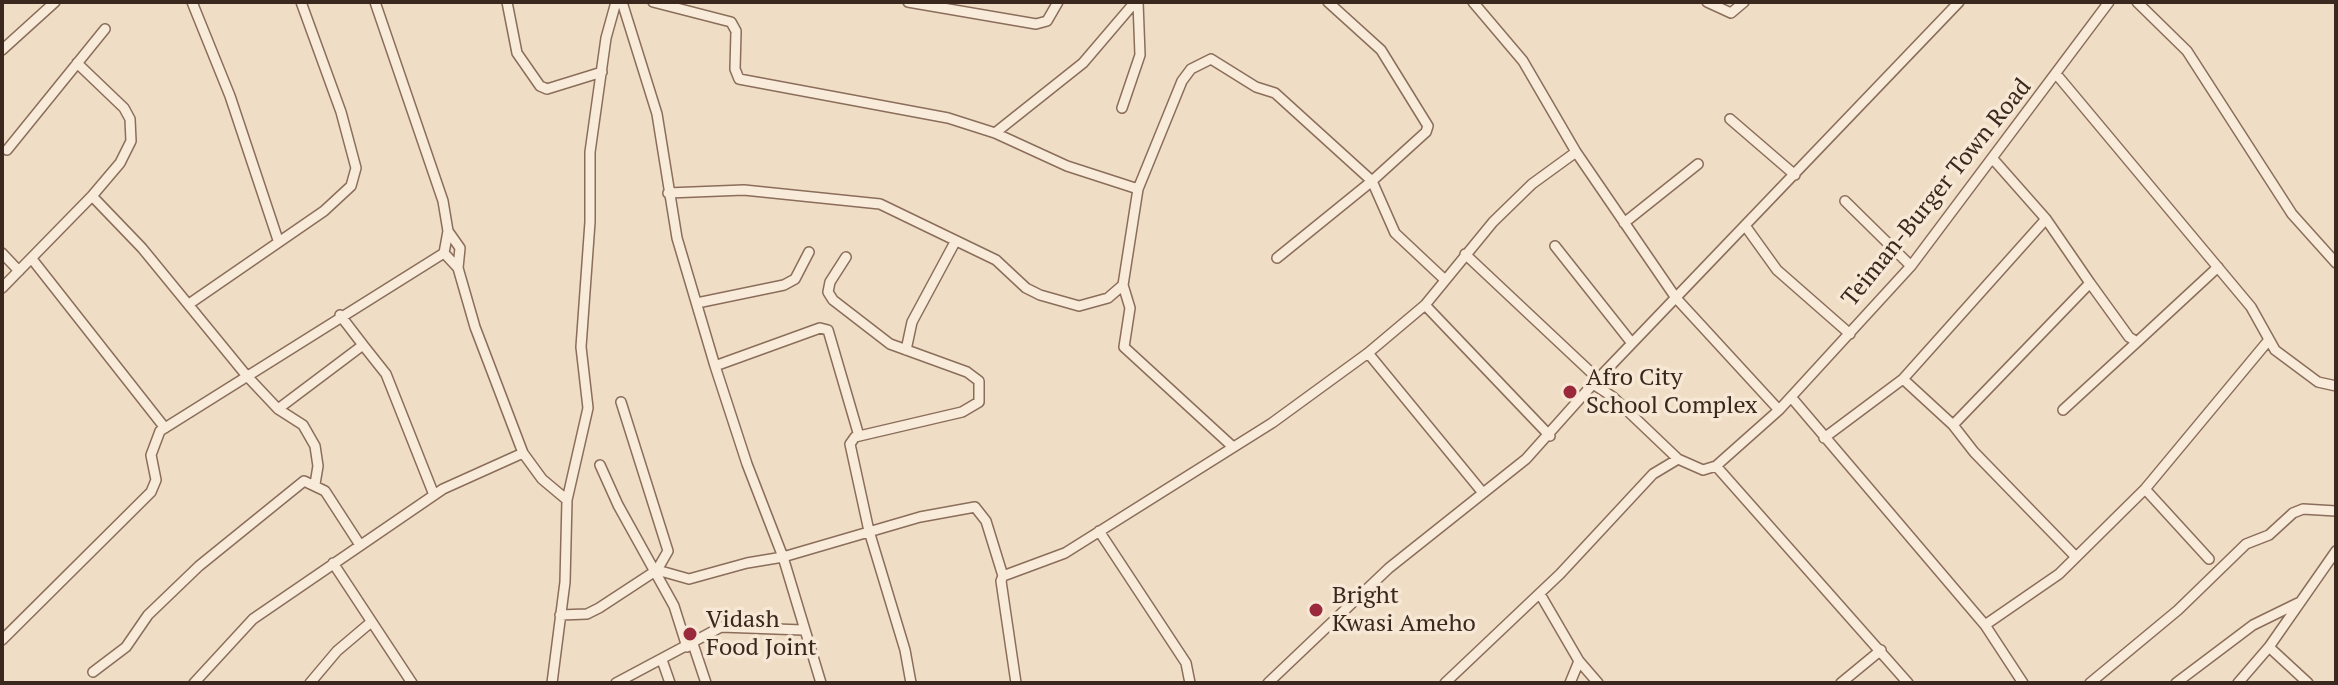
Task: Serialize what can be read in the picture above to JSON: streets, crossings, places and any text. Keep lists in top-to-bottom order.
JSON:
{
  "streets": {
    "street": ["Teiman-Burger Town Road"]
  },
  "places": ["Afro City School Complex", "Bright Kwasi Ameho", "Vidash Food Joint"]
}
